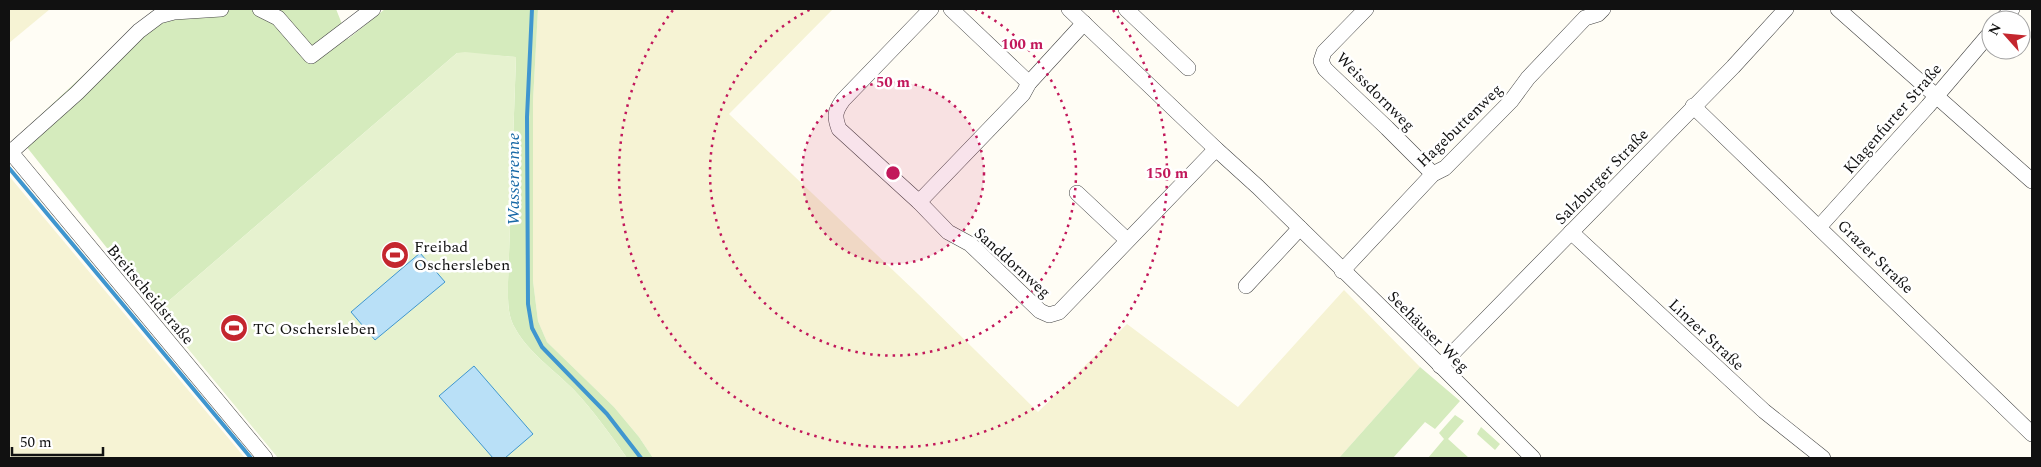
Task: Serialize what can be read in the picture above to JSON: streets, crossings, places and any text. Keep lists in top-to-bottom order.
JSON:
{
  "streets": {
    "street": [
      "Weissdornweg",
      "Klagenfurter Straße",
      "Hagebuttenweg",
      "Salzburger Straße",
      "Grazer Straße",
      "Sanddornweg",
      "Breitscheidstraße",
      "Seehäuser Weg",
      "Linzer Straße"
    ]
  },
  "crossings": [
    ["Weissdornweg", "Hagebuttenweg"],
    ["Klagenfurter Straße", "Grazer Straße"],
    ["Hagebuttenweg", "Seehäuser Weg"],
    ["Salzburger Straße", "Grazer Straße"],
    ["Salzburger Straße", "Seehäuser Weg"],
    ["Salzburger Straße", "Linzer Straße"],
    ["Sanddornweg", "Seehäuser Weg"]
  ],
  "water": ["Wasserrenne"],
  "places": {
    "sports": ["Freibad Oschersleben", "TC Oschersleben"]
  },
  "scale_bar": "50 m",
  "north": "top left",
  "rings": ["100 m", "50 m", "150 m"]
}
